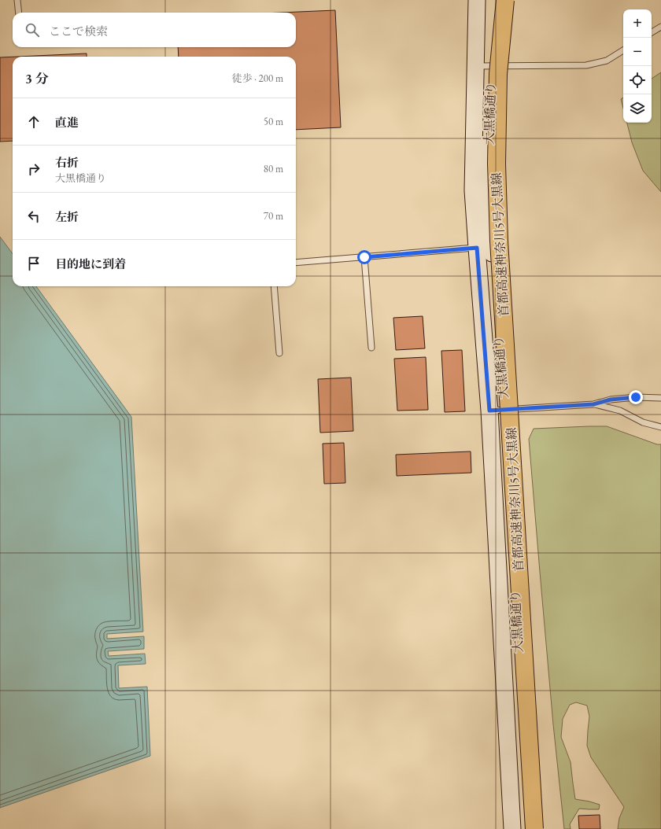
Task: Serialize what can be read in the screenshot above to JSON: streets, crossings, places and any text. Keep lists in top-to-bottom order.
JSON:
{
  "streets": {
    "highway": ["首都高速神奈川5号大黒線"],
    "street": ["大黒橋通り"]
  },
  "page": {
    "map_buttons": ["+", "−"],
    "search": "ここで検索",
    "heading": ["3 分", "徒歩 · 200 m"],
    "list": [
      ["直進", "50 m"],
      ["右折", "大黒橋通り", "80 m"],
      ["左折", "70 m"],
      "目的地に到着"
    ]
  }
}
